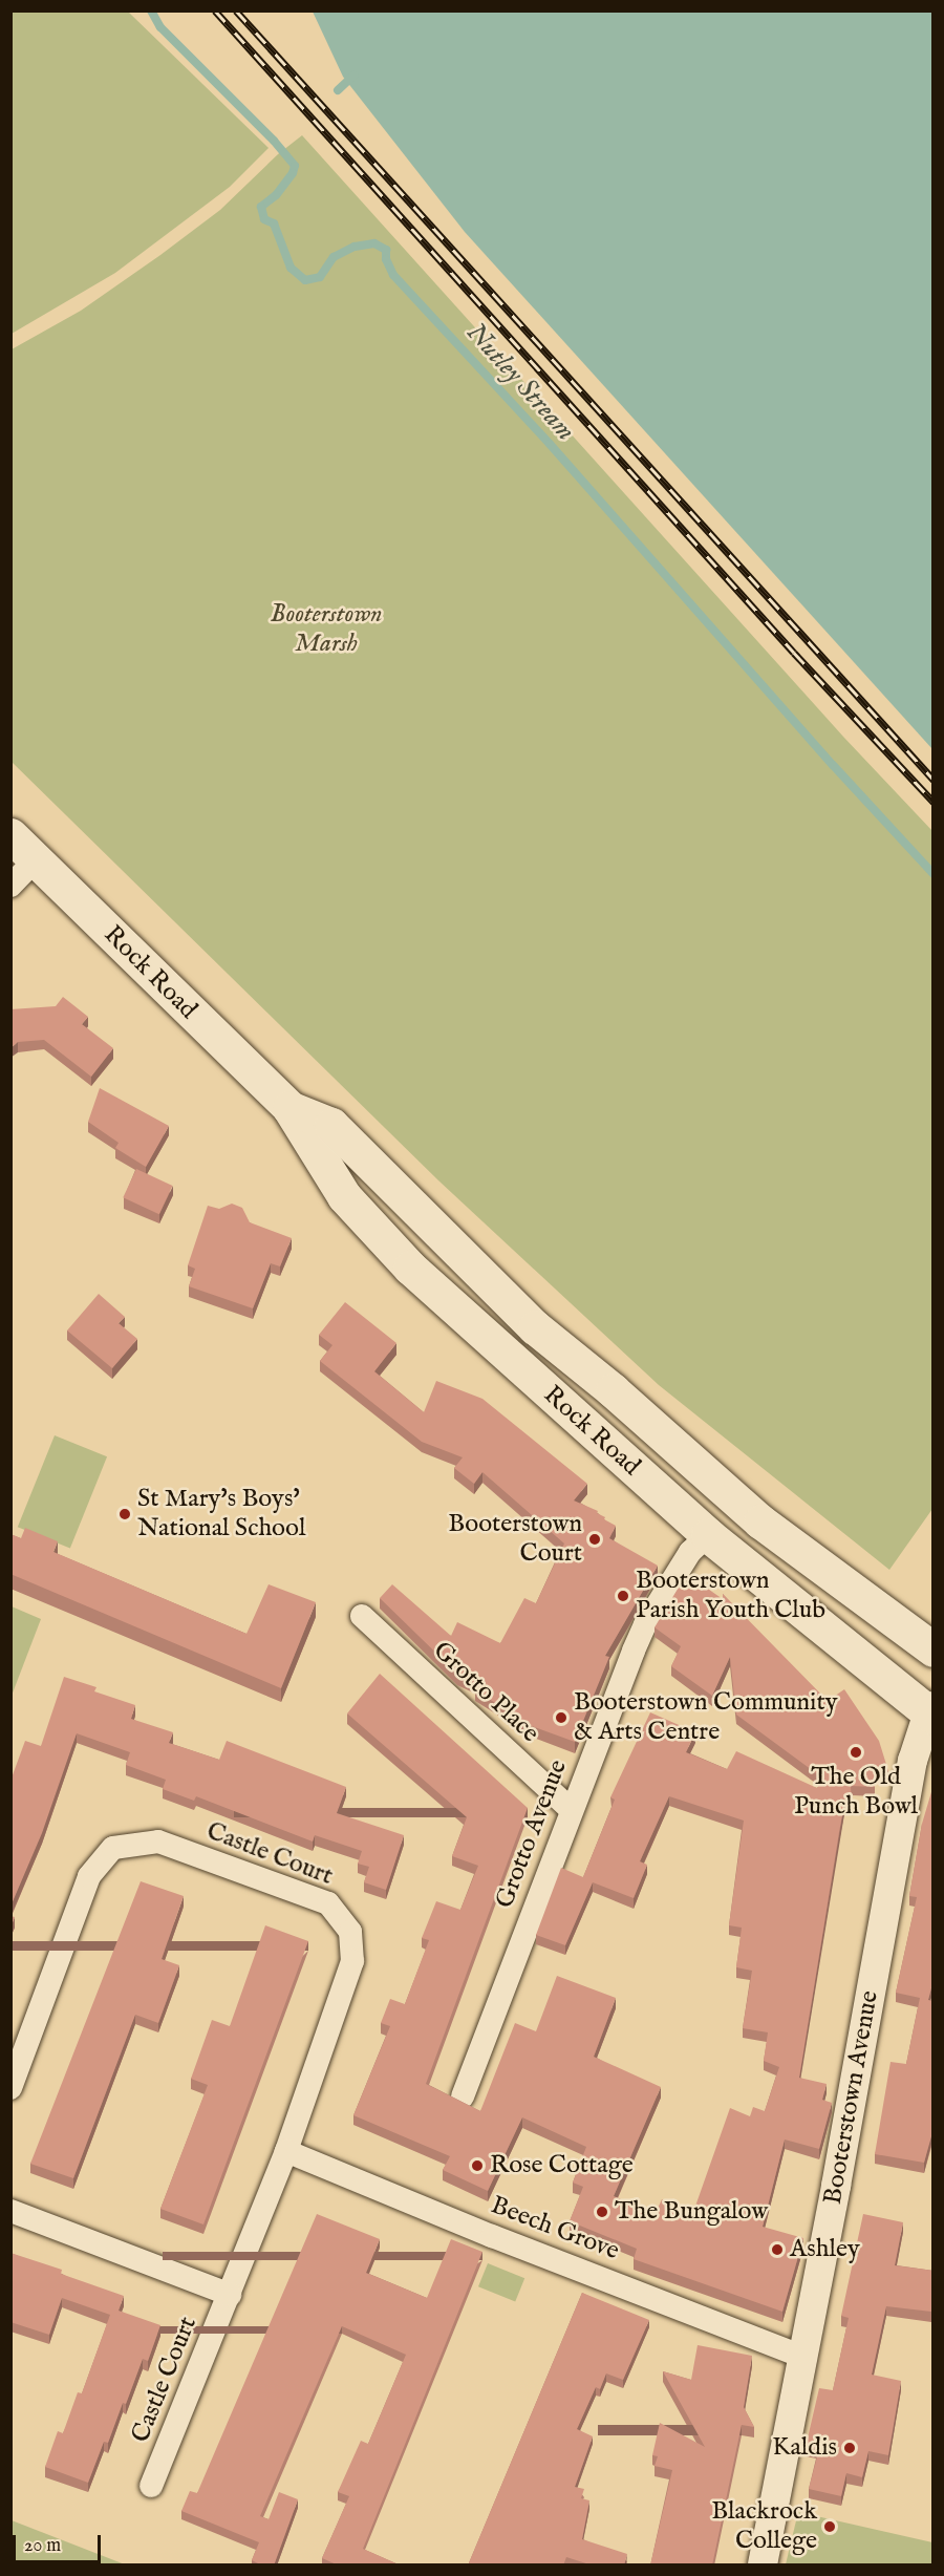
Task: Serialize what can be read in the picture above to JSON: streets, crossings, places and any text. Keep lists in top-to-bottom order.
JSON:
{
  "streets": {
    "main road": ["Rock Road"],
    "street": [
      "Grotto Place",
      "Grotto Avenue",
      "Castle Court",
      "Booterstown Avenue",
      "Beech Grove"
    ]
  },
  "crossings": [
    ["Rock Road", "Grotto Avenue"],
    ["Rock Road", "Booterstown Avenue"],
    ["Grotto Place", "Grotto Avenue"],
    ["Castle Court", "Beech Grove"],
    ["Booterstown Avenue", "Beech Grove"]
  ],
  "water": ["Nutley Stream"],
  "parks": ["Booterstown Marsh"],
  "places": [
    "St Mary's Boys' National School",
    "Booterstown Court",
    "Booterstown Parish Youth Club",
    "Booterstown Community & Arts Centre",
    "The Old Punch Bowl",
    "Rose Cottage",
    "The Bungalow",
    "Ashley",
    "Kaldis",
    "Blackrock College"
  ],
  "scale_bar": "20 m"
}
